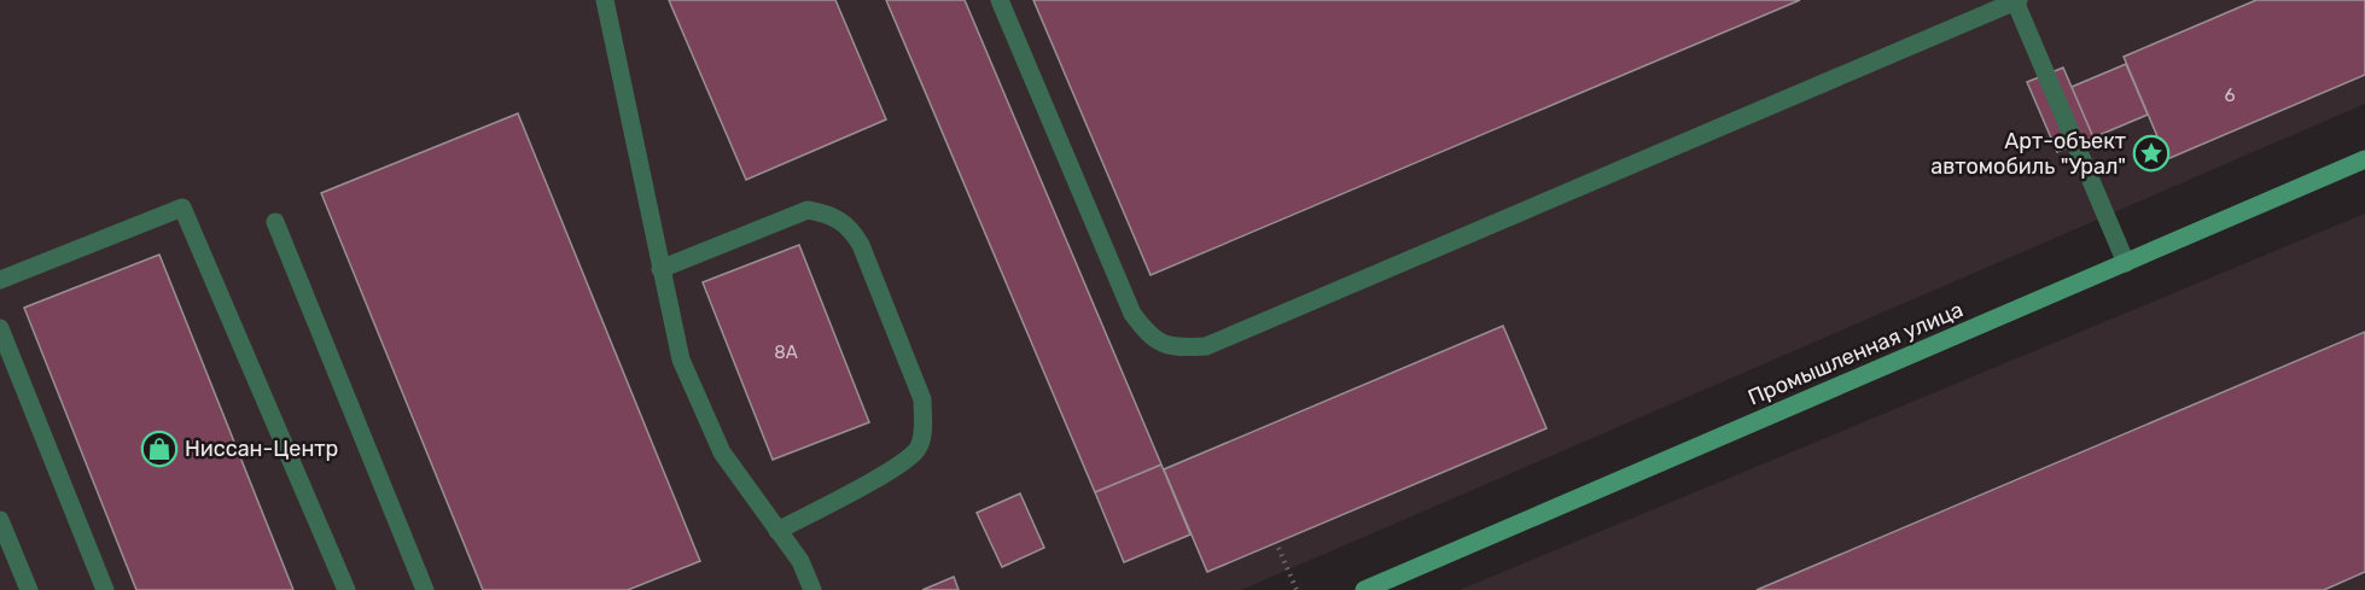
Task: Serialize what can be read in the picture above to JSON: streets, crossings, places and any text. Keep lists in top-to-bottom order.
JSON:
{
  "streets": {
    "main road": ["Промышленная улица"]
  },
  "places": {
    "place": ["Арт-объект автомобиль \"Урал\""],
    "shop": ["Ниссан-Центр"]
  },
  "house_numbers": ["6", "8А"]
}
